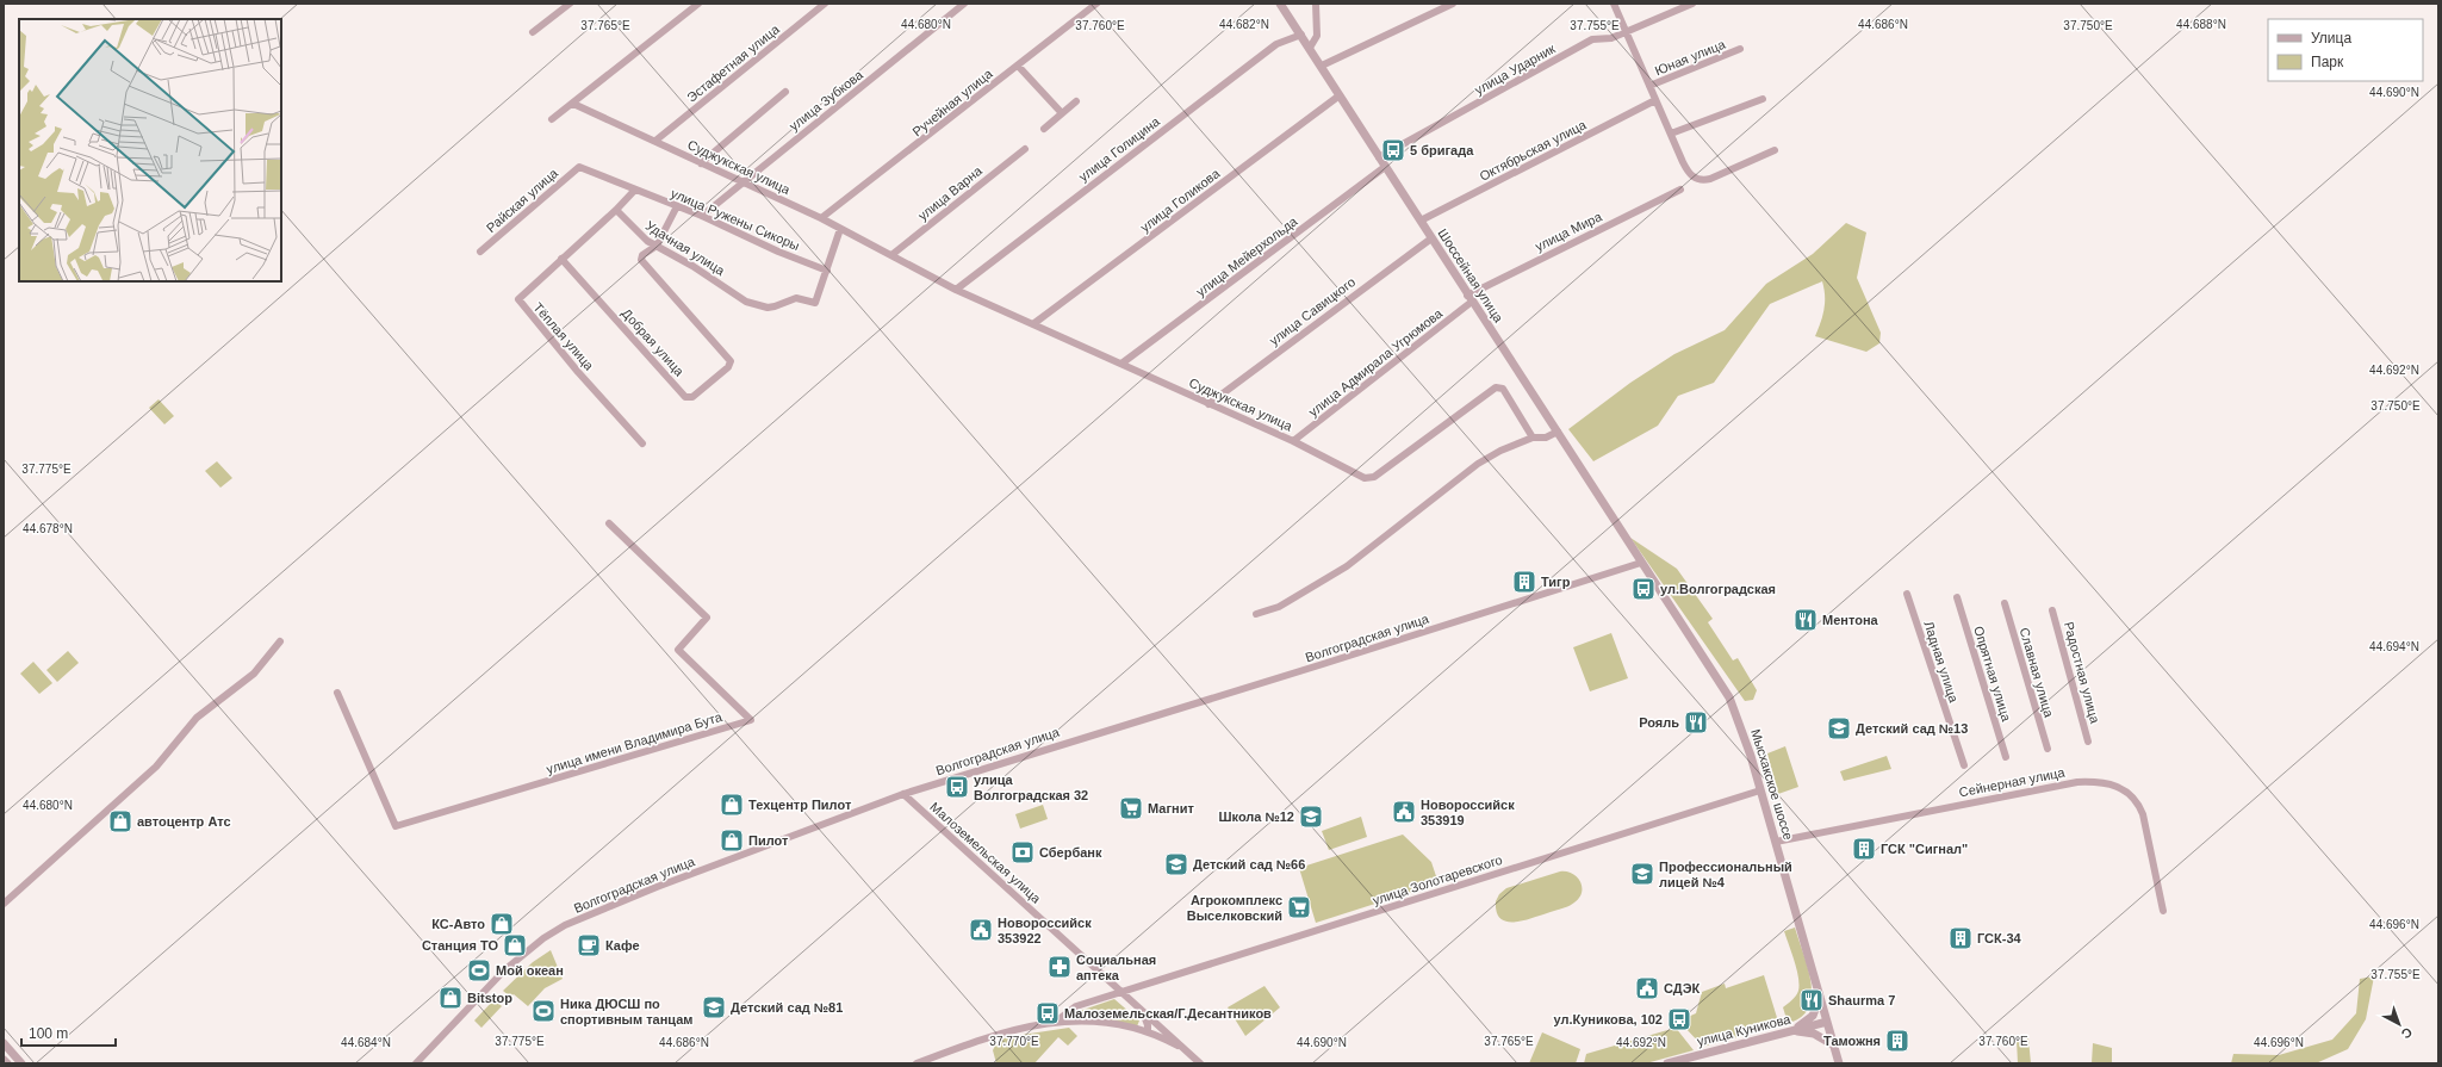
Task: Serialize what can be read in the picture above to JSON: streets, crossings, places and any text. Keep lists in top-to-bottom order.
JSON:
{
  "streets": {
    "street": [
      "Юная улица",
      "Эстафетная улица",
      "улица Ударник",
      "улица Зубкова",
      "Ручейная улица",
      "улица Голицина",
      "Октябрьская улица",
      "Суджукская улица",
      "улица Варна",
      "Райская улица",
      "улица Голикова",
      "улица Ружены Сикоры",
      "улица Мира",
      "Удачная улица",
      "улица Мейерхольда",
      "Шоссейная улица",
      "улица Савицкого",
      "Тёплая улица",
      "Добрая улица",
      "улица Адмирала Угрюмова",
      "Волгоградская улица",
      "Ладная улица",
      "Славная улица",
      "Радостная улица",
      "Опрятная улица",
      "улица имени Владимира Бута",
      "Сейнерная улица",
      "Мысхакское шоссе",
      "Малоземельская улица",
      "улица Золотаревского",
      "улица Куникова"
    ]
  },
  "crossings": [
    ["Эстафетная улица", "Суджукская улица"],
    ["улица Ударник", "Шоссейная улица"],
    ["улица Зубкова", "Суджукская улица"],
    ["улица Зубкова", "улица Ружены Сикоры"],
    ["Ручейная улица", "Суджукская улица"],
    ["улица Голицина", "Суджукская улица"],
    ["улица Голицина", "Шоссейная улица"],
    ["Октябрьская улица", "Шоссейная улица"],
    ["Суджукская улица", "улица Варна"],
    ["Суджукская улица", "улица Голикова"],
    ["Суджукская улица", "улица Мейерхольда"],
    ["Суджукская улица", "улица Савицкого"],
    ["Суджукская улица", "улица Адмирала Угрюмова"],
    ["Райская улица", "улица Ружены Сикоры"],
    ["улица Голикова", "Шоссейная улица"],
    ["улица Ружены Сикоры", "Удачная улица"],
    ["улица Ружены Сикоры", "Тёплая улица"],
    ["улица Мира", "Шоссейная улица"],
    ["улица Мира", "улица Адмирала Угрюмова"],
    ["Удачная улица", "Тёплая улица"],
    ["Удачная улица", "Добрая улица"],
    ["улица Мейерхольда", "Шоссейная улица"],
    ["Шоссейная улица", "улица Савицкого"],
    ["Шоссейная улица", "улица Адмирала Угрюмова"],
    ["Шоссейная улица", "Волгоградская улица"],
    ["Шоссейная улица", "Мысхакское шоссе"],
    ["Тёплая улица", "Добрая улица"],
    ["Волгоградская улица", "Мысхакское шоссе"],
    ["Волгоградская улица", "Малоземельская улица"],
    ["Сейнерная улица", "Мысхакское шоссе"],
    ["Мысхакское шоссе", "улица Золотаревского"],
    ["Мысхакское шоссе", "улица Куникова"],
    ["Малоземельская улица", "улица Золотаревского"]
  ],
  "places": {
    "bus stop": [
      "5 бригада",
      "ул.Волгоградская",
      "улица Волгоградская 32",
      "Малоземельская/Г.Десантников",
      "ул.Куникова, 102"
    ],
    "building": [
      "Тигр",
      "ГСК \"Сигнал\"",
      "ГСК-34",
      "Таможня"
    ],
    "restaurant": ["Ментона", "Рояль", "Shaurma 7"],
    "school or university": [
      "Детский сад №13",
      "Школа №12",
      "Детский сад №66",
      "Профессиональный лицей №4",
      "Детский сад №81"
    ],
    "shop": [
      "Техцентр Пилот",
      "автоцентр Атс",
      "Пилот",
      "КС-Авто",
      "Станция ТО",
      "Bitstop"
    ],
    "supermarket": ["Магнит", "Агрокомплекс Выселковский"],
    "public building": ["Новороссийск 353919", "Новороссийск 353922", "СДЭК"],
    "bank": ["Сбербанк"],
    "cafe": ["Кафе"],
    "pharmacy": ["Социальная аптека"],
    "sports": ["Мой океан", "Ника ДЮСШ по спортивным танцам"]
  },
  "legend": ["Улица", "Парк"],
  "scale_bar": "100 m",
  "north": "bottom right",
  "coordinates": [
    "44.680°N",
    "44.682°N",
    "44.686°N",
    "44.688°N",
    "37.765°E",
    "37.760°E",
    "37.750°E",
    "37.755°E",
    "44.690°N",
    "44.692°N",
    "37.775°E",
    "44.678°N",
    "44.694°N",
    "44.696°N",
    "37.770°E",
    "44.684°N"
  ]
}
